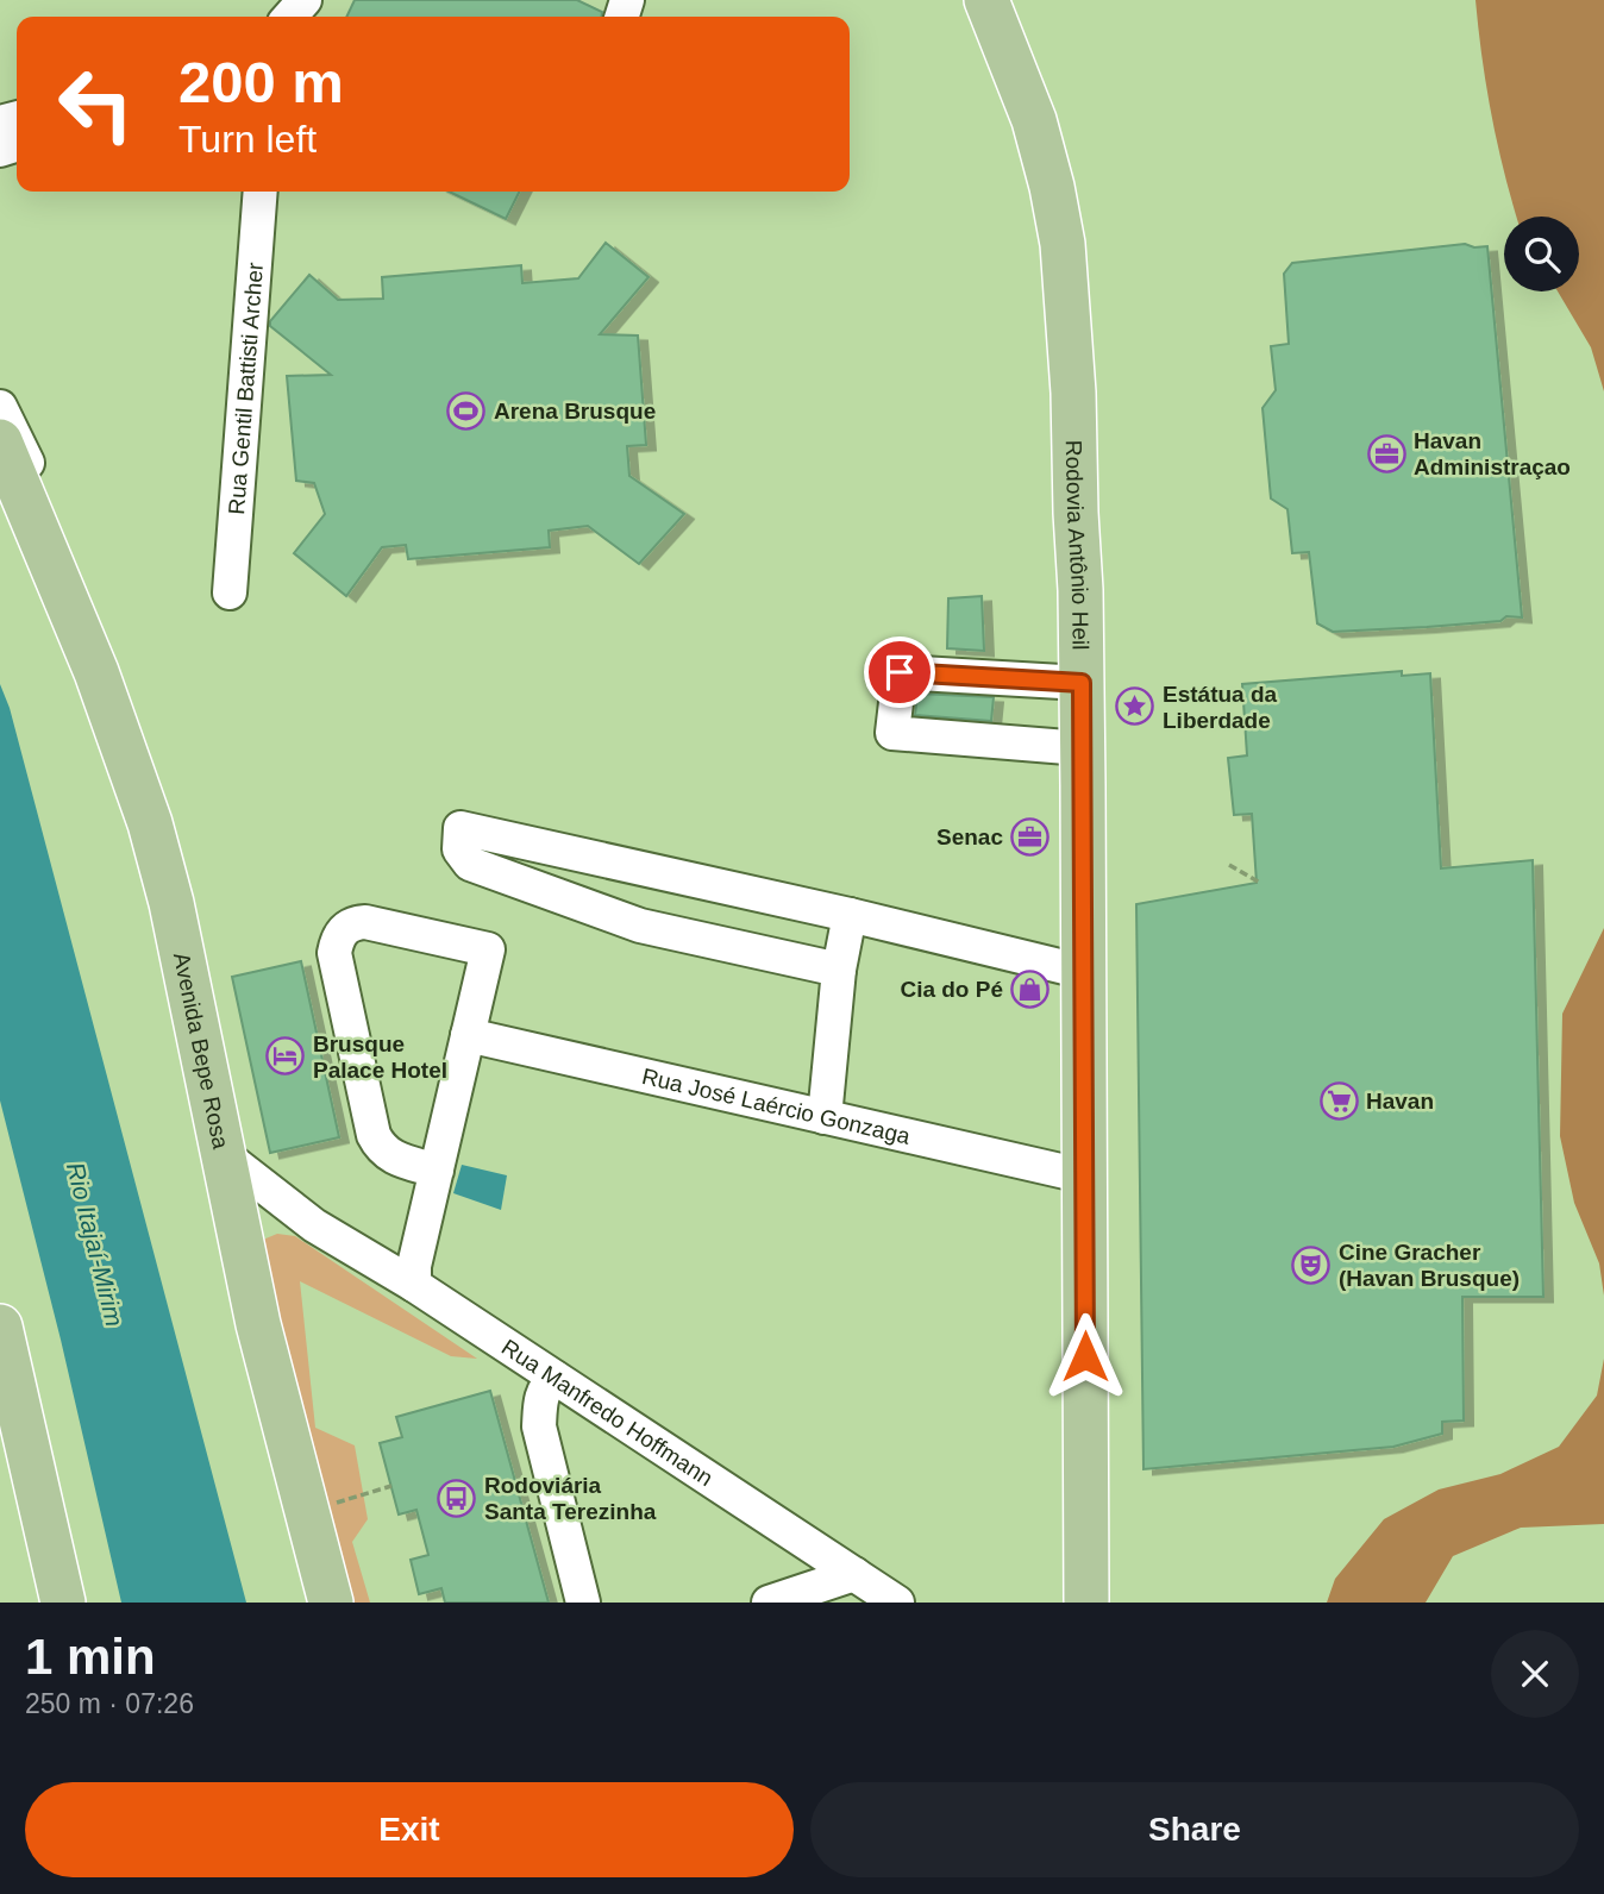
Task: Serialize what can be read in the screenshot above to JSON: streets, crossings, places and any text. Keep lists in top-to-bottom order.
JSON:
{
  "streets": {
    "main road": ["Rodovia Antônio Heil", "Avenida Bepe Rosa"],
    "street": ["Rua Gentil Battisti Archer", "Rua José Laércio Gonzaga", "Rua Manfredo Hoffmann"]
  },
  "crossings": [
    ["Rodovia Antônio Heil", "Rua José Laércio Gonzaga"],
    ["Avenida Bepe Rosa", "Rua Manfredo Hoffmann"]
  ],
  "water": ["Rio Itajaí-Mirim"],
  "places": {
    "sports": ["Arena Brusque"],
    "office": ["Havan Administraçao", "Senac"],
    "place": ["Estátua da Liberdade"],
    "shop": ["Cia do Pé"],
    "hotel": ["Brusque Palace Hotel"],
    "supermarket": ["Havan"],
    "theatre": ["Cine Gracher (Havan Brusque)"],
    "bus stop": ["Rodoviária Santa Terezinha"]
  },
  "page": {
    "turn": ["200 m", "Turn left"],
    "heading": ["1 min", "250 m · 07:26"],
    "buttons": ["Exit", "Share"]
  }
}
